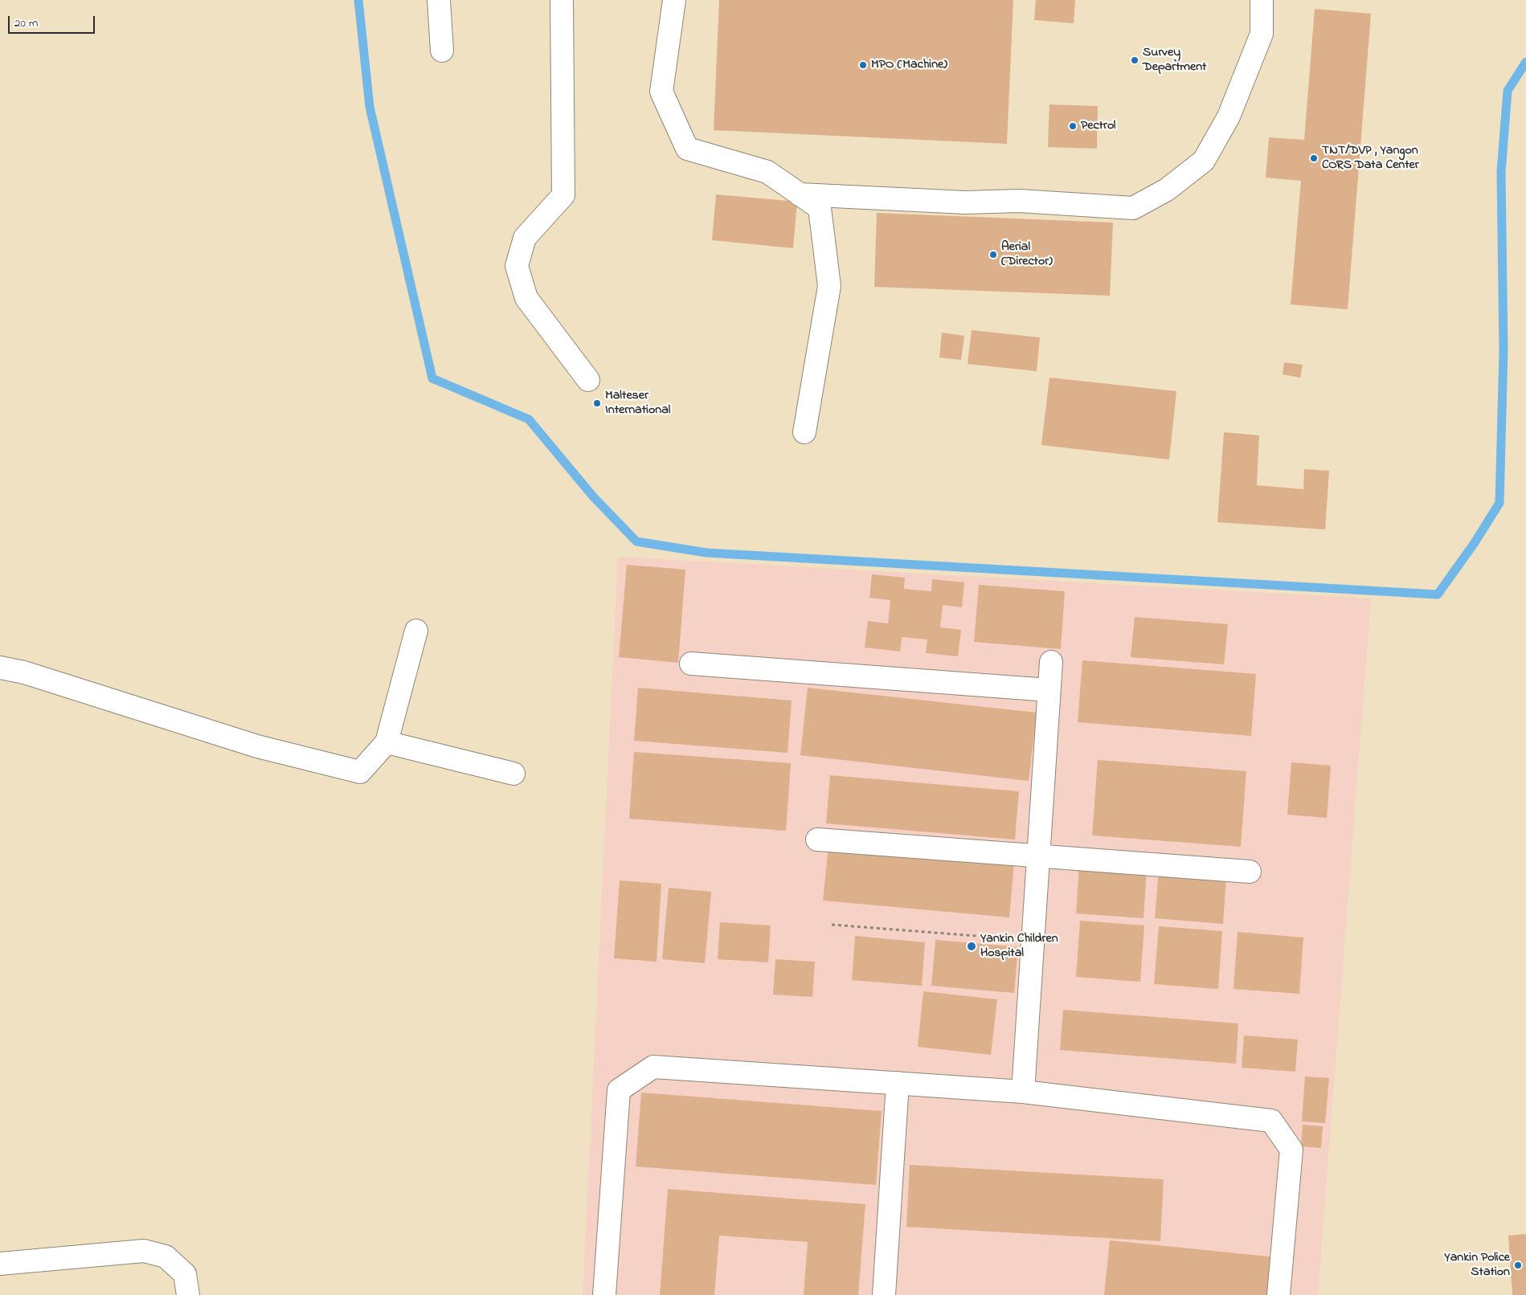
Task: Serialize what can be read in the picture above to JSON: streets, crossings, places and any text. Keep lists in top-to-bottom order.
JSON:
{
  "places": [
    "Survey Department",
    "MPO (Machine)",
    "Pectrol",
    "TNT/DVP , Yangon CORS Data Center",
    "Aerial (Director)",
    "Malteser International",
    "Yankin Children Hospital",
    "Yankin Police Station"
  ],
  "scale_bar": "20 m"
}
